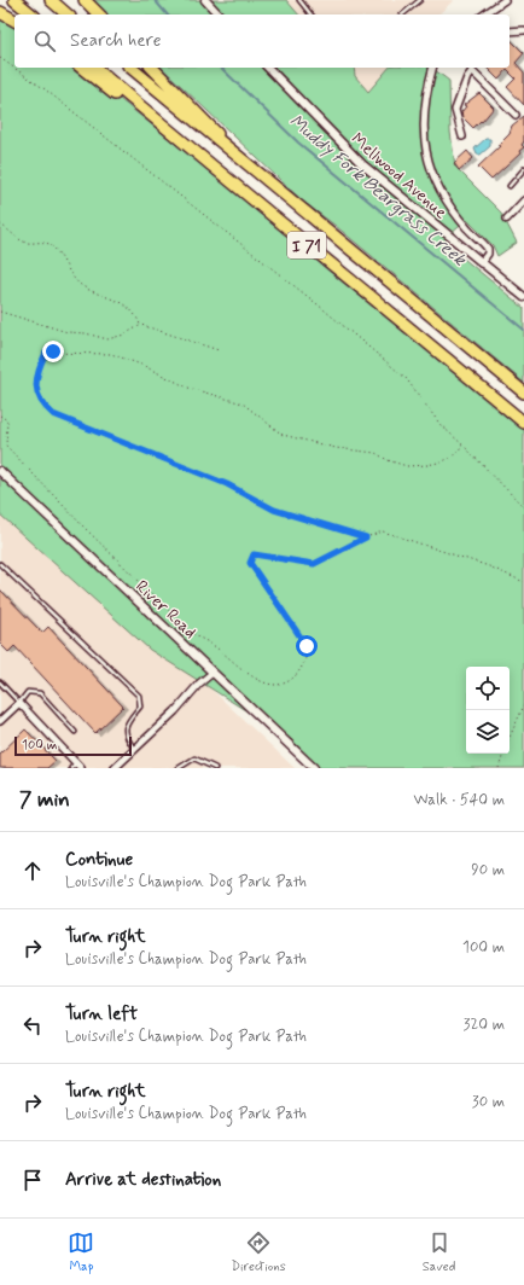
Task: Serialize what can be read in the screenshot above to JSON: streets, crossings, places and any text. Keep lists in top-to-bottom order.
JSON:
{
  "streets": {
    "highway": ["I 71"],
    "street": ["Mellwood Avenue", "River Road"]
  },
  "water": ["Muddy Fork Beargrass Creek"],
  "scale_bar": "100 m",
  "page": {
    "search": "Search here",
    "scale": "100 m",
    "heading": ["7 min", "Walk · 540 m"],
    "list": [
      ["Continue", "Louisville's Champion Dog Park Path", "90 m"],
      ["Turn right", "Louisville's Champion Dog Park Path", "100 m"],
      ["Turn left", "Louisville's Champion Dog Park Path", "320 m"],
      ["Turn right", "Louisville's Champion Dog Park Path", "30 m"],
      "Arrive at destination"
    ],
    "nav": ["Map", "Directions", "Saved"]
  }
}
